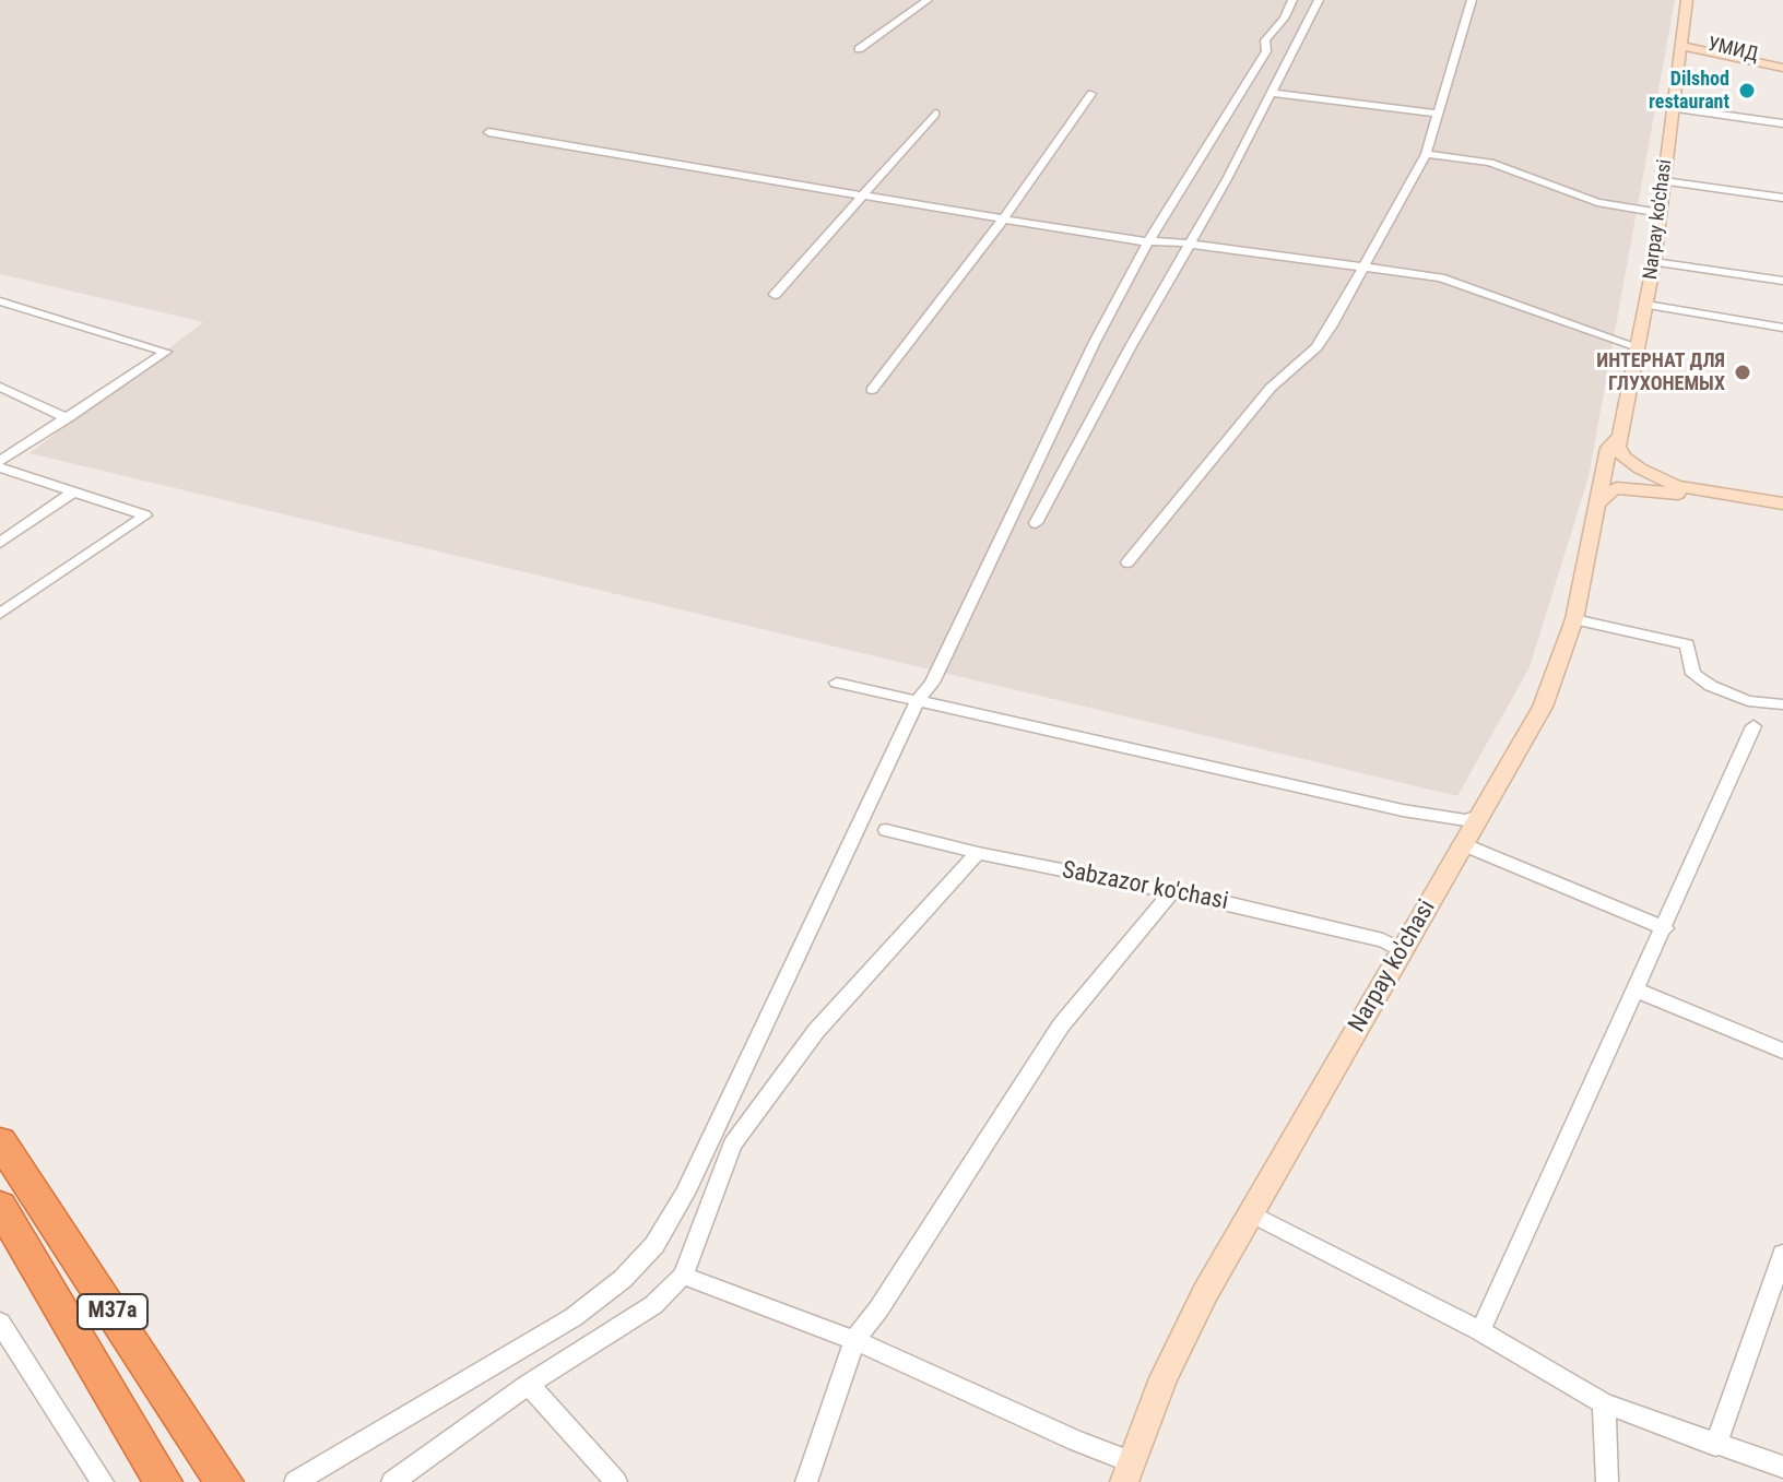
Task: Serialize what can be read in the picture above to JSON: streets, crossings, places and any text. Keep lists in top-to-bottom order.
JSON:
{
  "streets": {
    "highway": ["M37a"],
    "main road": ["УМИД", "Narpay ko'chasi"],
    "street": ["Sabzazor ko'chasi"]
  },
  "crossings": [
    ["УМИД", "Narpay ko'chasi"],
    ["Narpay ko'chasi", "Sabzazor ko'chasi"]
  ],
  "places": ["Dilshod restaurant", "ИНТЕРНАТ ДЛЯ ГЛУХОНЕМЫХ"]
}
